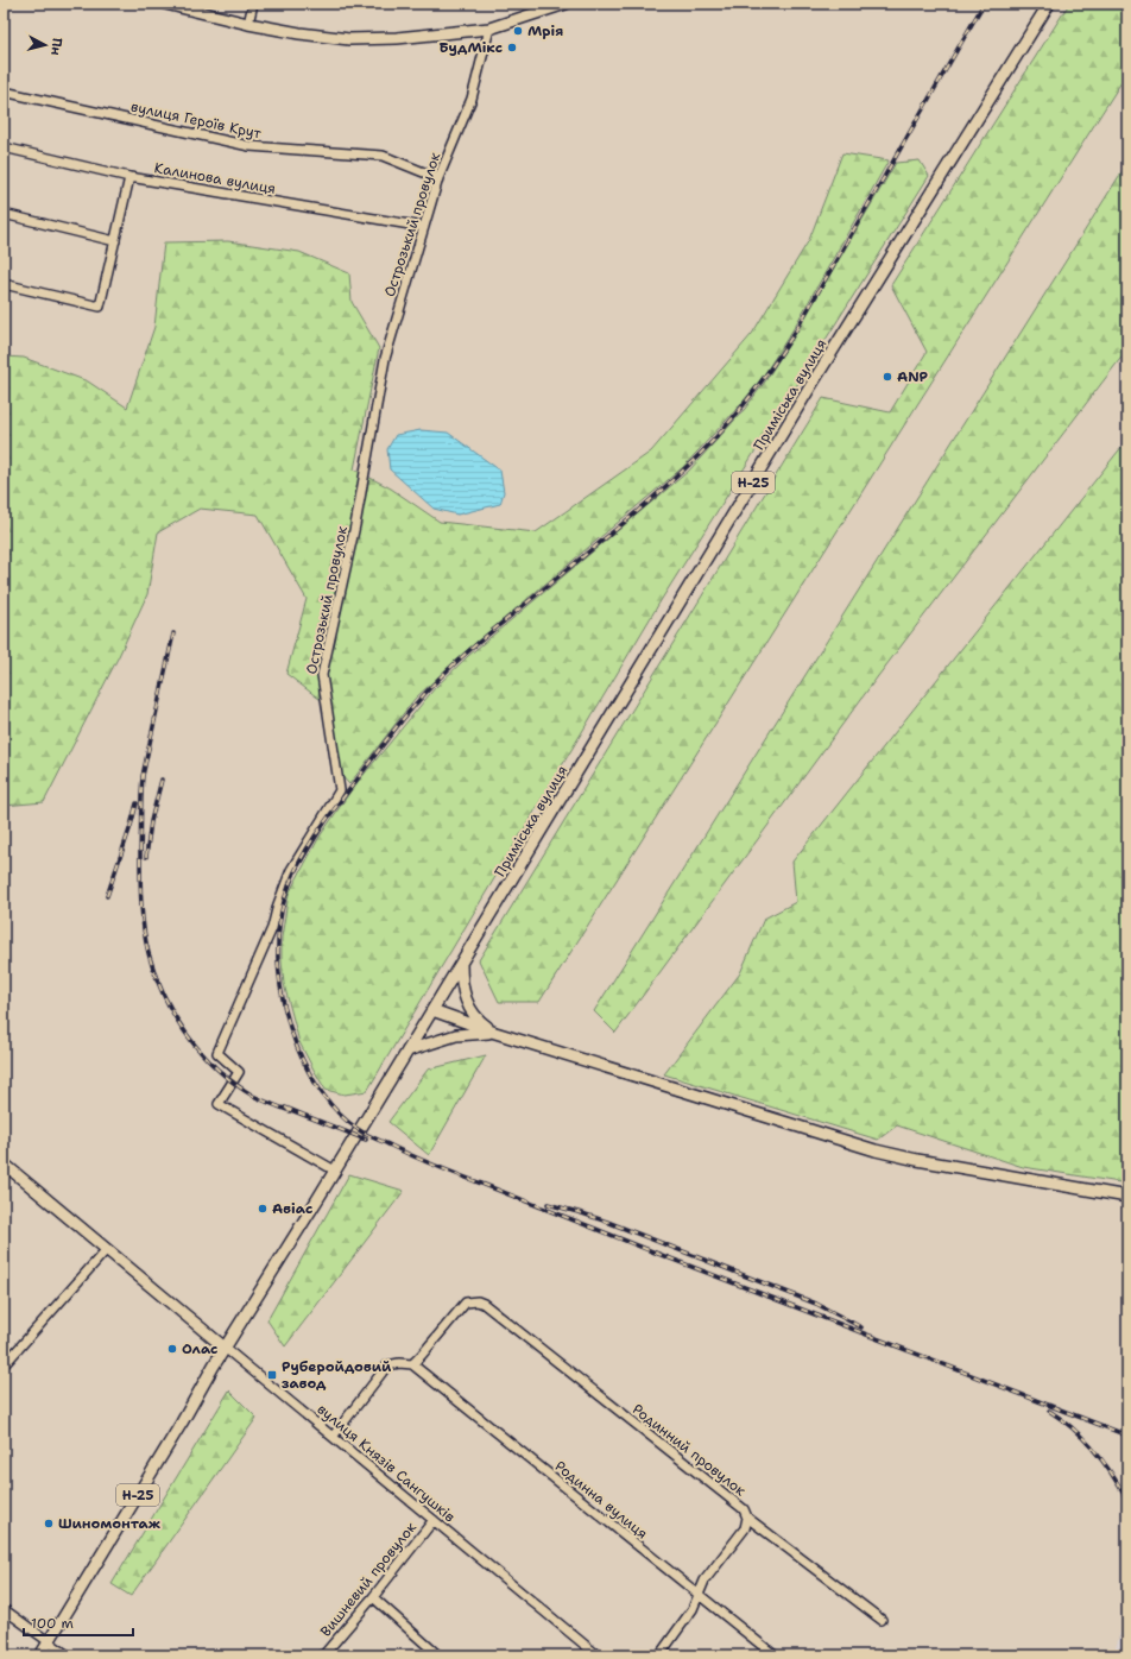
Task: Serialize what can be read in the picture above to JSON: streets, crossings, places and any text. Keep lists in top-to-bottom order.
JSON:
{
  "streets": {
    "main road": ["Приміська вулиця", "Н-25", "вулиця Князів Сангушків"],
    "street": [
      "вулиця Героїв Крут",
      "Калинова вулиця",
      "Острозький провулок",
      "Родинний провулок",
      "Родинна вулиця",
      "Вишневий провулок"
    ]
  },
  "crossings": [
    ["вулиця Героїв Крут", "Острозький провулок"],
    ["Калинова вулиця", "Острозький провулок"],
    ["Острозький провулок", "Приміська вулиця"],
    ["Приміська вулиця", "вулиця Князів Сангушків"],
    ["Родинний провулок", "Родинна вулиця"],
    ["вулиця Князів Сангушків", "Вишневий провулок"]
  ],
  "places": {
    "other": [
      "Мрія",
      "БудМікс",
      "ANP",
      "Авіас",
      "Олас",
      "Шиномонтаж"
    ],
    "transit": ["Руберойдовий завод"]
  },
  "scale_bar": "100 m",
  "north": "right"
}
